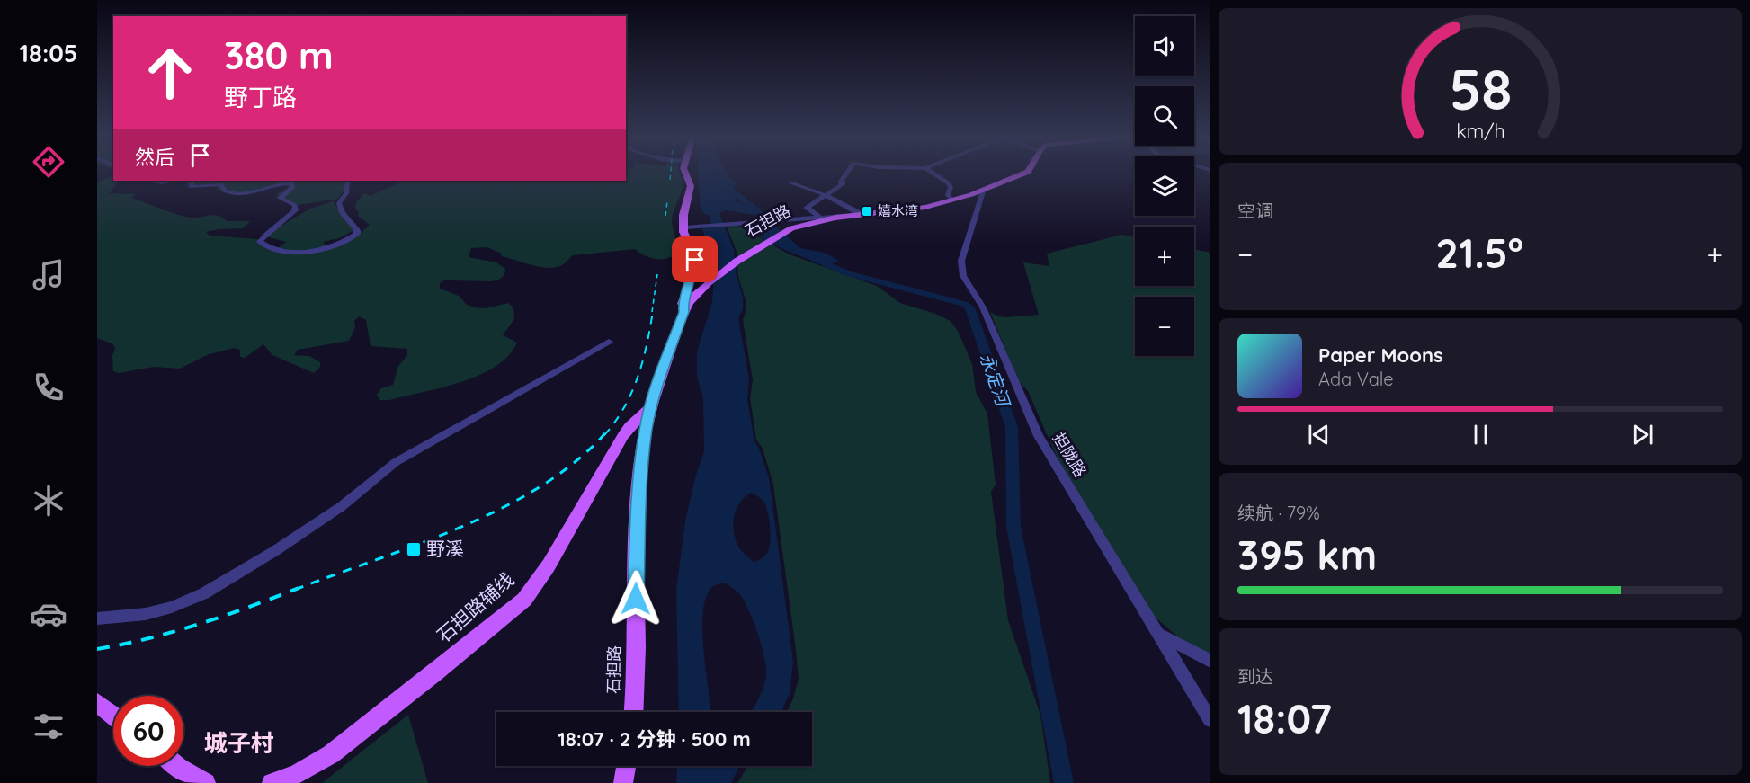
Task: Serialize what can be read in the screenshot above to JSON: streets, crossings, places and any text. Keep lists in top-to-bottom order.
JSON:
{
  "streets": {
    "main road": ["石担路", "石担路辅线"],
    "street": ["担陇路"]
  },
  "crossings": [
    ["石担路", "担陇路"],
    ["石担路", "石担路辅线"]
  ],
  "districts": ["城子村"],
  "water": ["永定河"],
  "places": {
    "transit": ["嬉水湾", "野溪"]
  },
  "page": {
    "tabs": "18:05",
    "map_buttons": ["+", "−"],
    "turn": ["380 m", "野丁路"],
    "then": "然后",
    "tile": [
      "空调",
      ["续航 · 79%", "395 km"],
      ["到达", "18:07"]
    ],
    "heat": ["−", "21.5°", "+"],
    "song": ["Paper Moons", "Ada Vale"],
    "limit": "60",
    "trip": "18:07 · 2 分钟 · 500 m",
    "gauge": ["58", "km/h"]
  }
}
